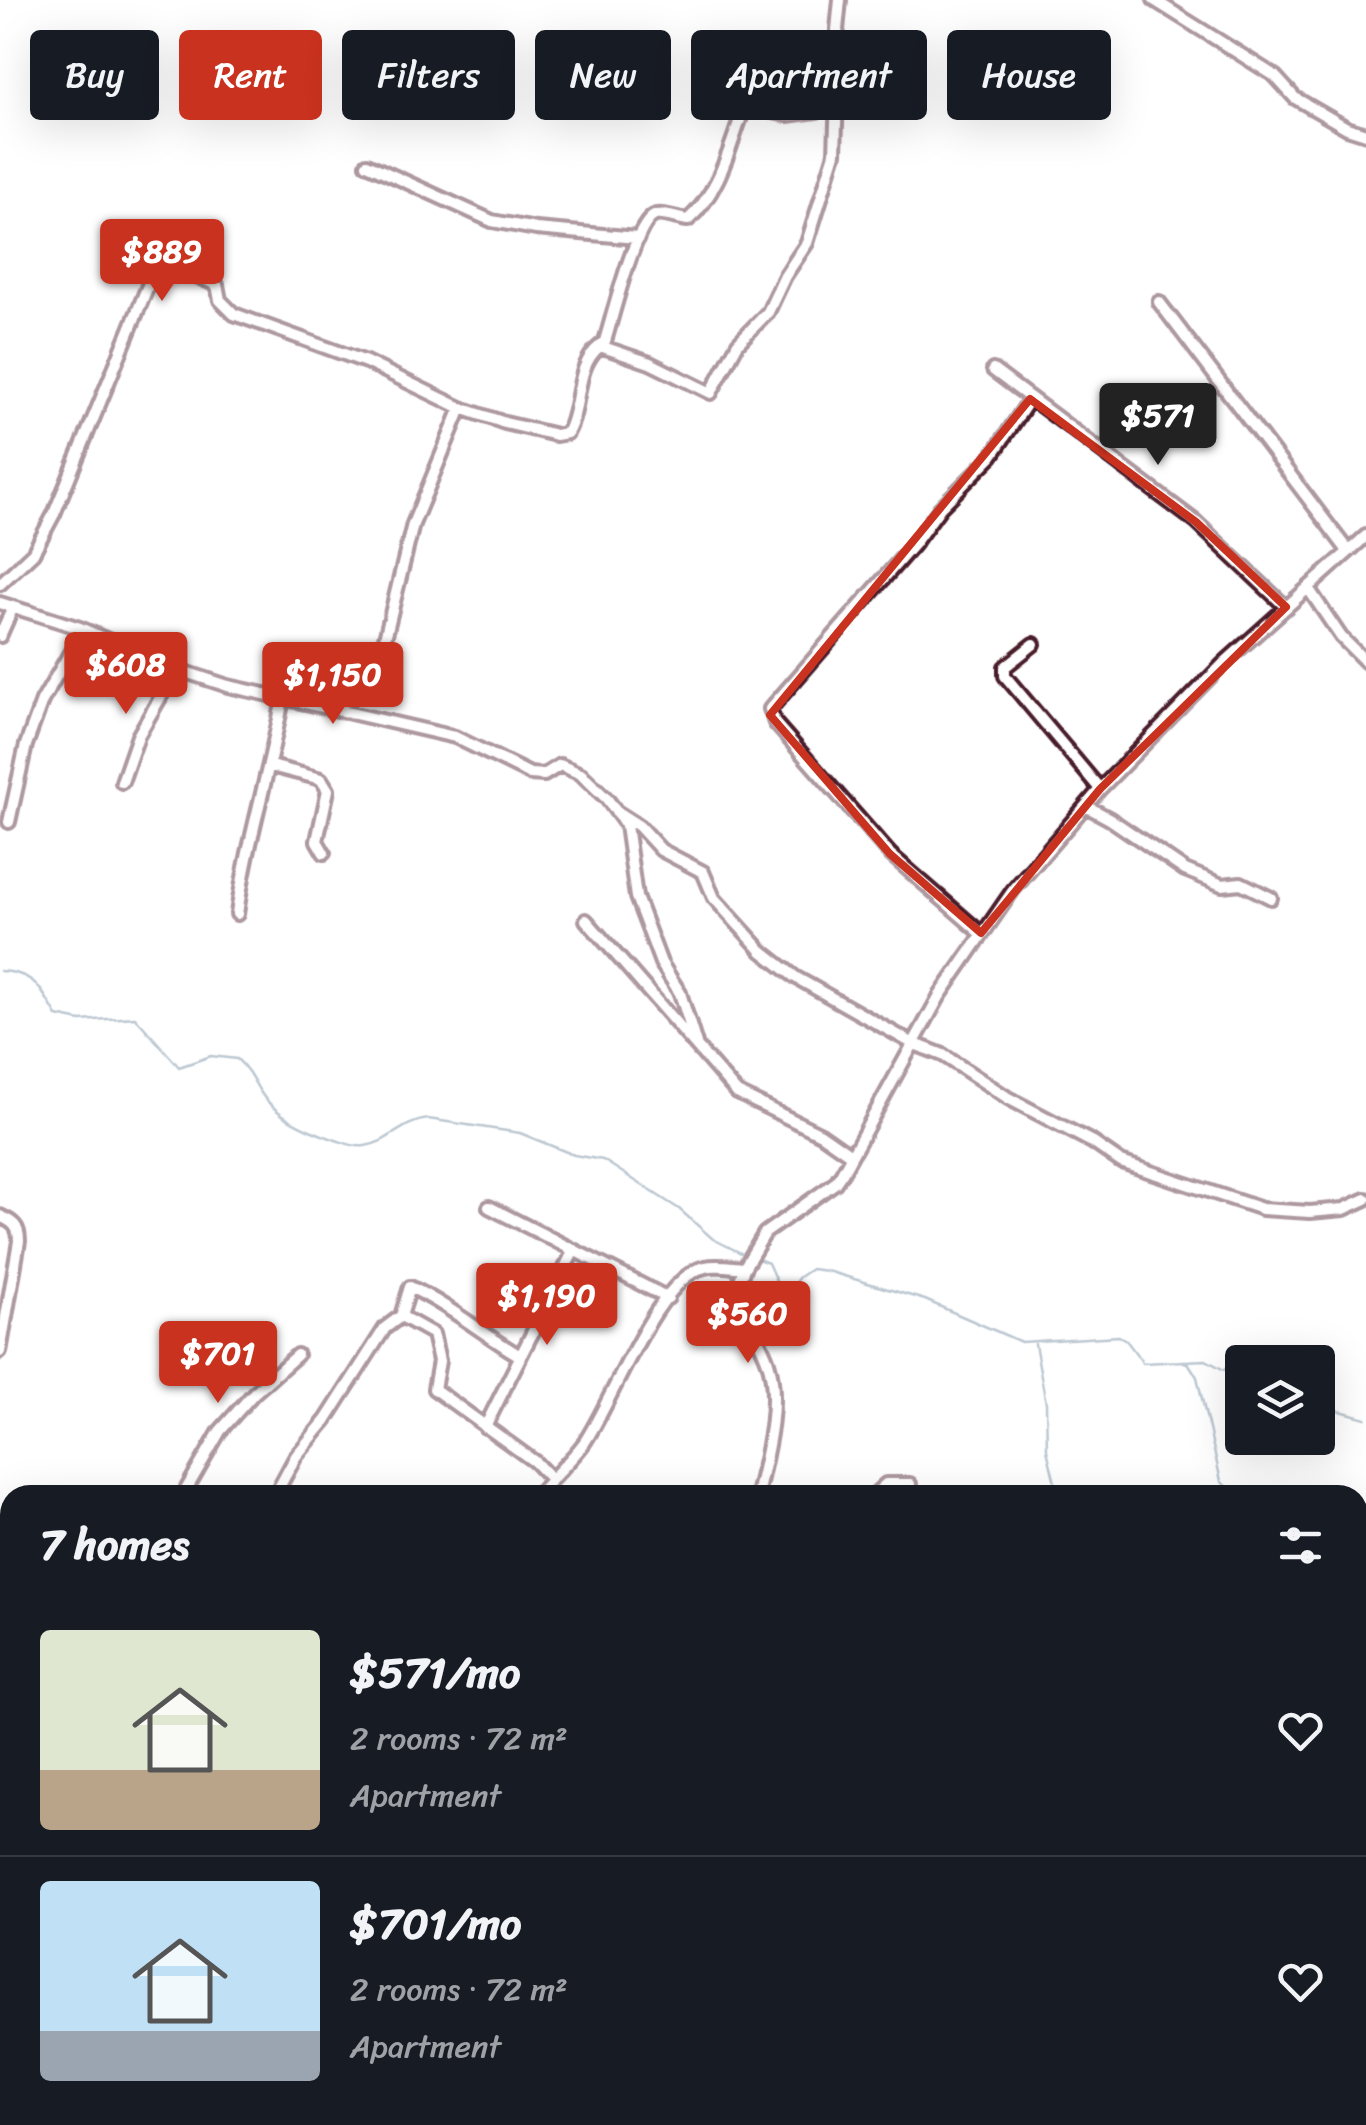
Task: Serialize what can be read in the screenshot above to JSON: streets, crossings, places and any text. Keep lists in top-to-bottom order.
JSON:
{
  "page": {
    "chip": [
      "Buy",
      "Rent",
      "Filters",
      "New",
      "Apartment",
      "House"
    ],
    "price": [
      "$889",
      "$571",
      "$608",
      "$1,150",
      "$1,190",
      "$560",
      "$701"
    ],
    "heading": "7 homes",
    "list": [
      {
        "name": "$571/mo",
        "note": "2 rooms · 72 m² · Apartment"
      },
      {
        "name": "$701/mo",
        "note": "2 rooms · 72 m² · Apartment"
      }
    ]
  }
}
